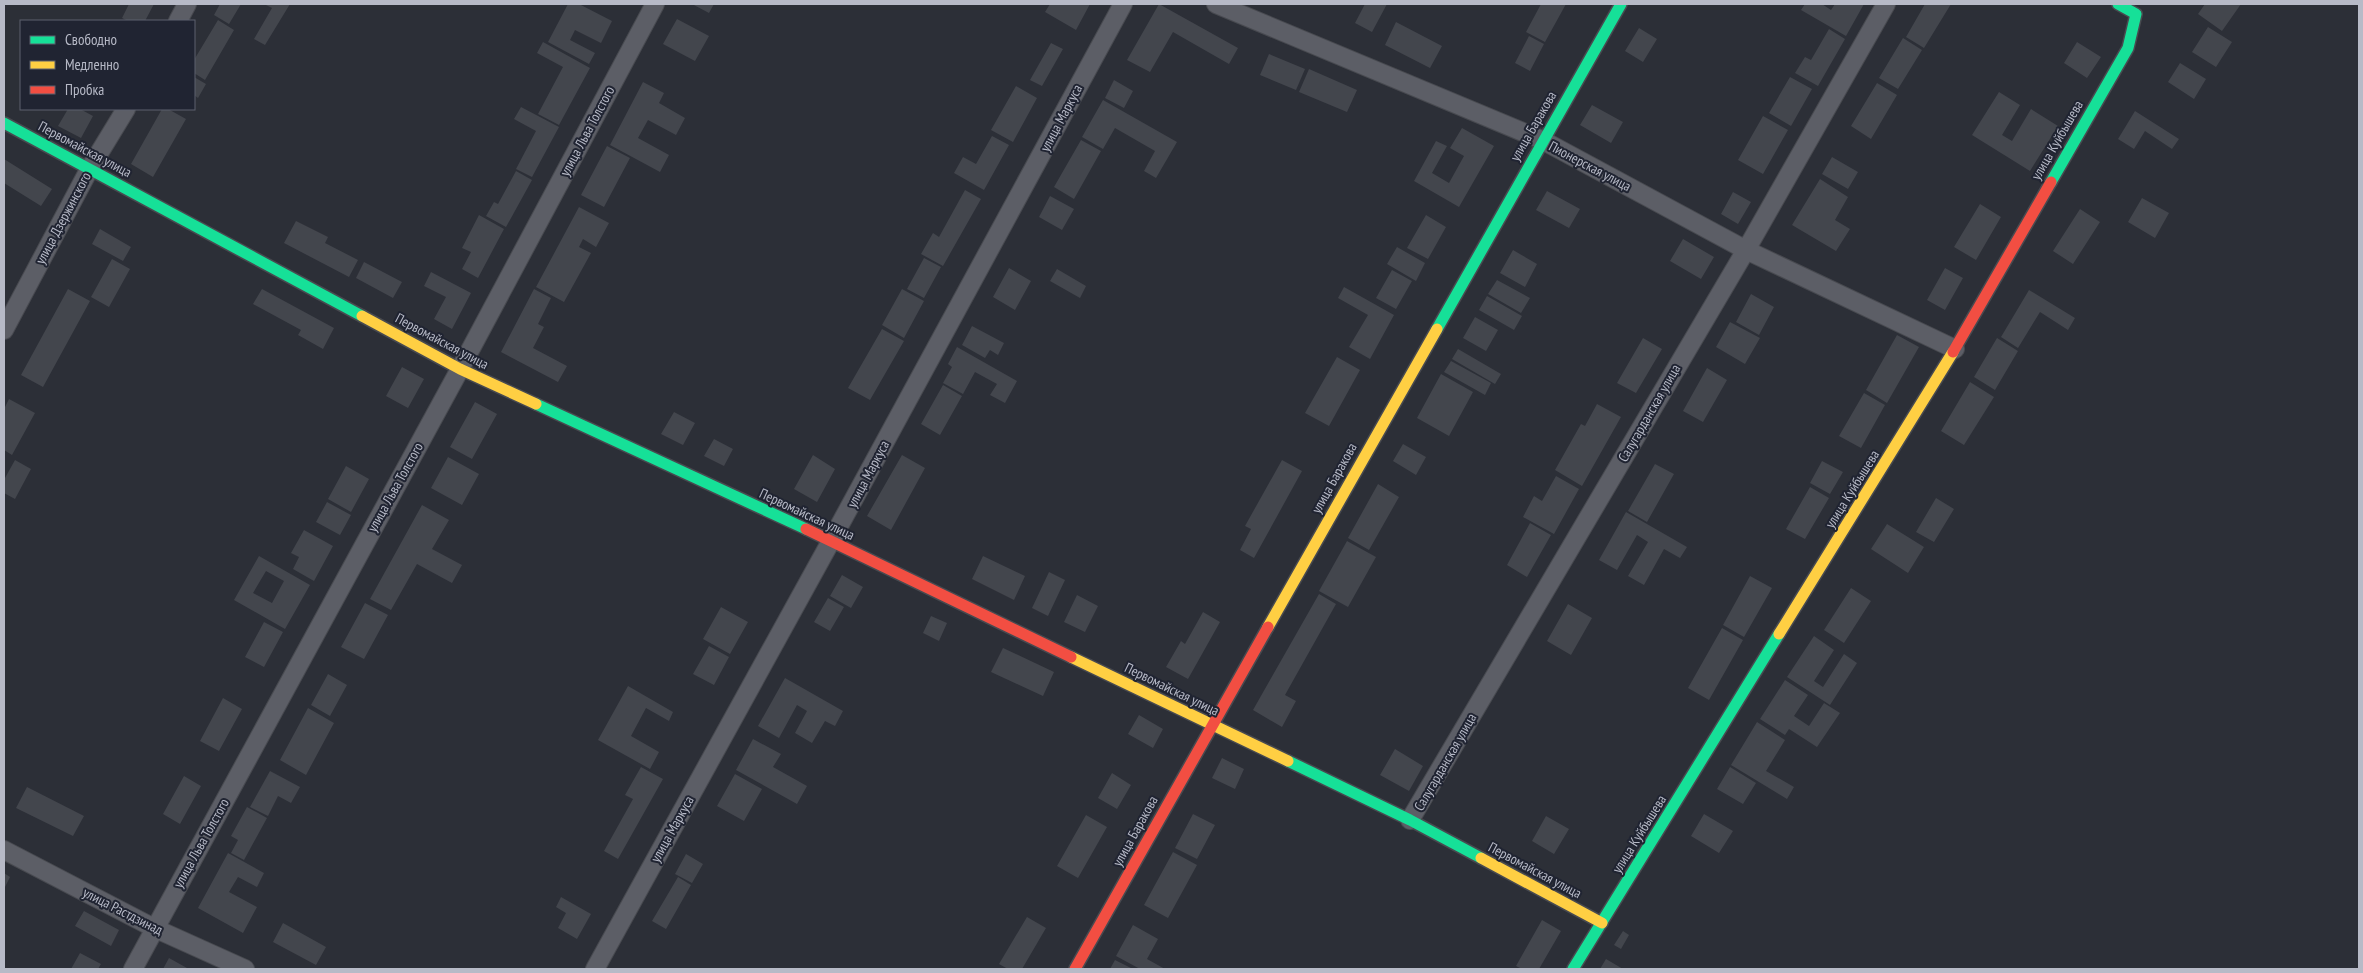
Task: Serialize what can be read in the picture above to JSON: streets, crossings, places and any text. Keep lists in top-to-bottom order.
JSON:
{
  "streets": {
    "street": [
      "улица Маркуса",
      "улица Баракова",
      "улица Льва Толстого",
      "улица Куйбышева",
      "Первомайская улица",
      "Пионерская улица",
      "улица Дзержинского",
      "Салугарданская улица",
      "улица Растдзинад"
    ]
  },
  "crossings": [
    ["улица Маркуса", "Первомайская улица"],
    ["улица Баракова", "Первомайская улица"],
    ["улица Баракова", "Пионерская улица"],
    ["улица Льва Толстого", "Первомайская улица"],
    ["улица Льва Толстого", "улица Растдзинад"],
    ["улица Куйбышева", "Первомайская улица"],
    ["улица Куйбышева", "Пионерская улица"],
    ["Первомайская улица", "улица Дзержинского"],
    ["Первомайская улица", "Салугарданская улица"],
    ["Пионерская улица", "Салугарданская улица"]
  ],
  "legend": ["Свободно", "Медленно", "Пробка"]
}
